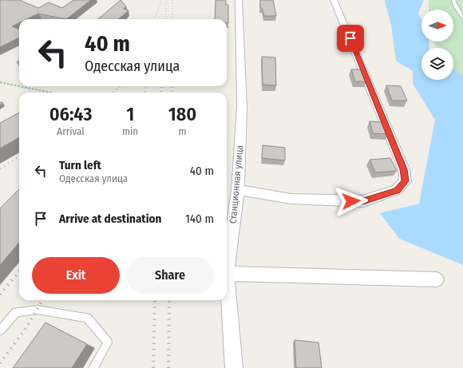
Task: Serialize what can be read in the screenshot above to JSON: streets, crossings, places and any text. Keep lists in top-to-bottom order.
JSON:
{
  "streets": {
    "street": ["Станционная улица"]
  },
  "north": "right",
  "page": {
    "turn": ["40 m", "Одесская улица"],
    "eta": [
      "06:43",
      "Arrival",
      "1",
      "min",
      "180",
      "m"
    ],
    "list": [
      {
        "name": "Turn left",
        "note": "Одесская улица",
        "value": "40 m"
      },
      {
        "name": "Arrive at destination",
        "value": "140 m"
      }
    ],
    "buttons": ["Exit", "Share"]
  }
}
